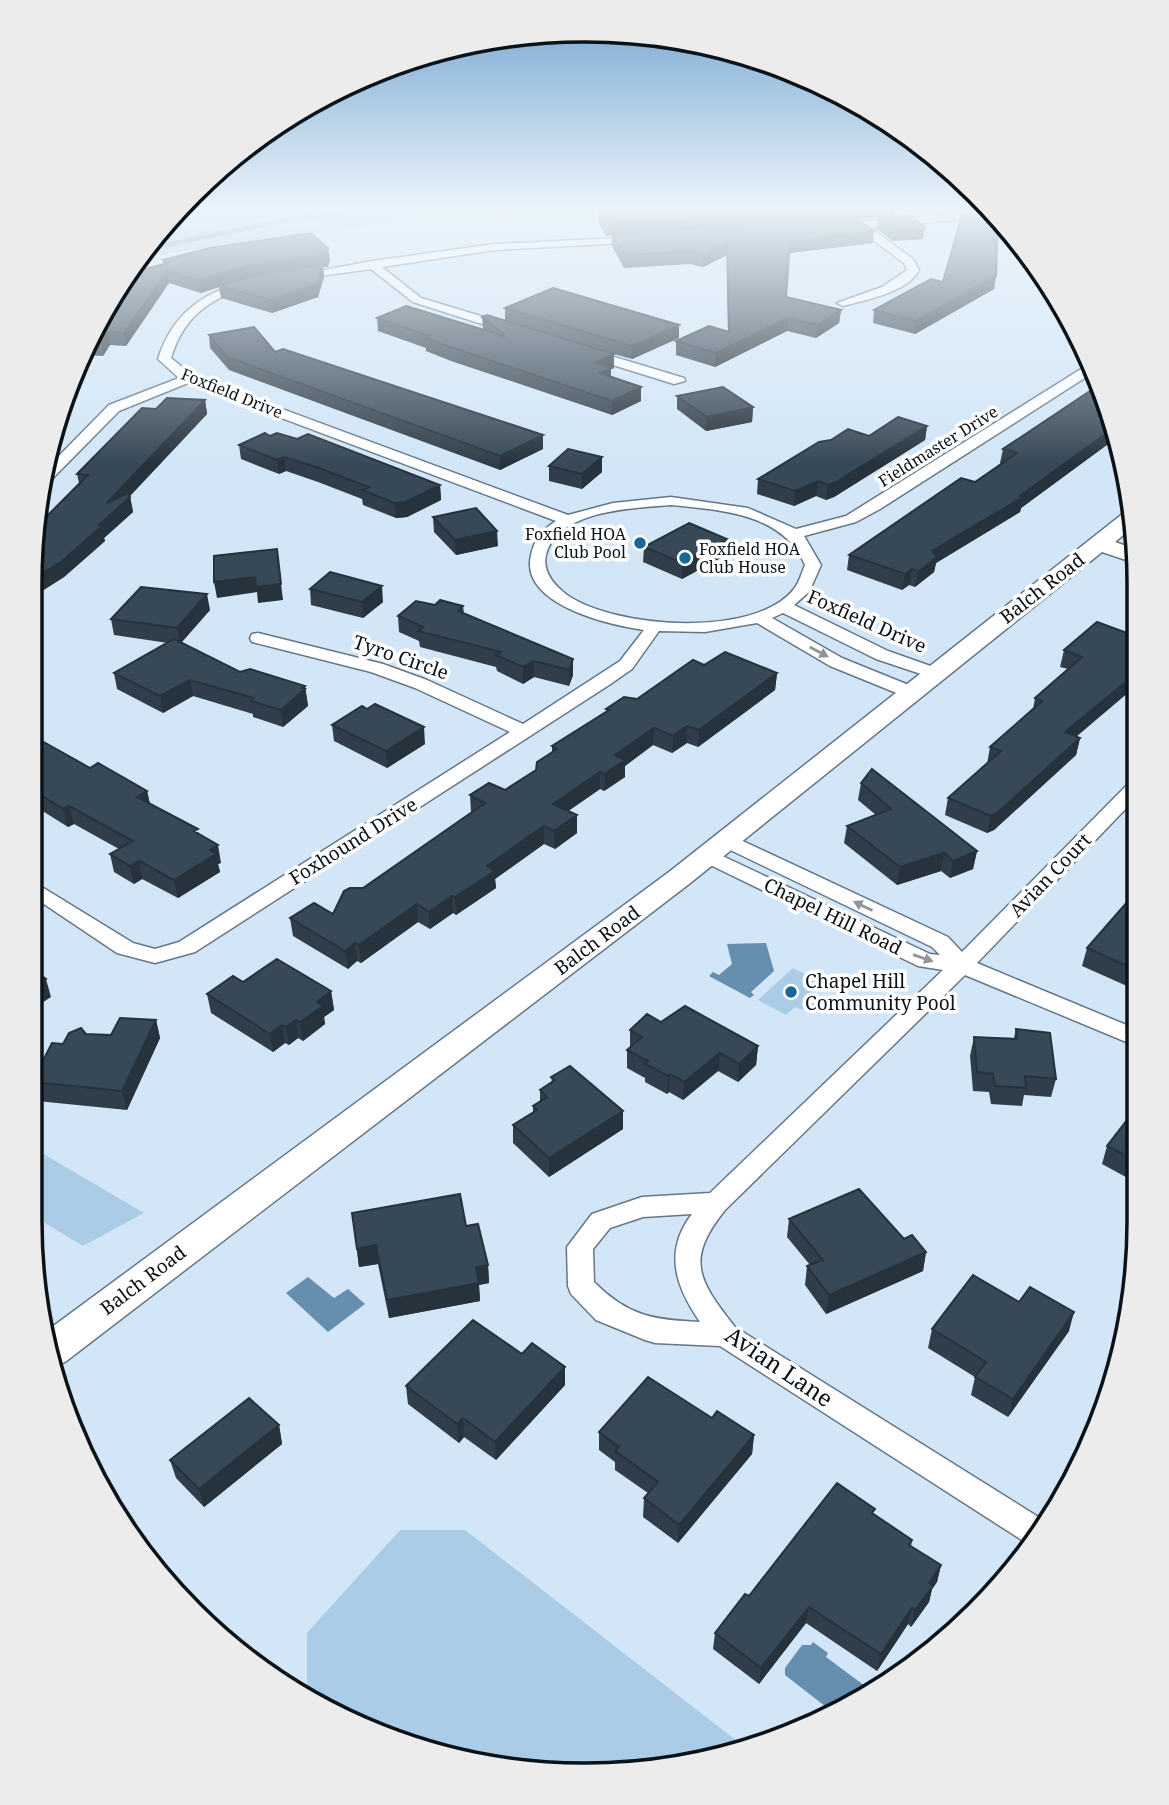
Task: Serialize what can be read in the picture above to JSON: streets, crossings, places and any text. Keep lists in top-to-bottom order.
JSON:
{
  "streets": {
    "street": [
      "Foxfield Drive",
      "Fieldmaster Drive",
      "Balch Road",
      "Tyro Circle",
      "Foxhound Drive",
      "Avian Court",
      "Chapel Hill Road",
      "Avian Lane"
    ]
  },
  "crossings": [
    ["Foxfield Drive", "Balch Road"],
    ["Balch Road", "Chapel Hill Road"],
    ["Tyro Circle", "Foxhound Drive"],
    ["Avian Court", "Chapel Hill Road"],
    ["Avian Court", "Avian Lane"],
    ["Chapel Hill Road", "Avian Lane"]
  ],
  "places": ["Foxfield HOA Club Pool", "Foxfield HOA Club House", "Chapel Hill Community Pool"]
}
